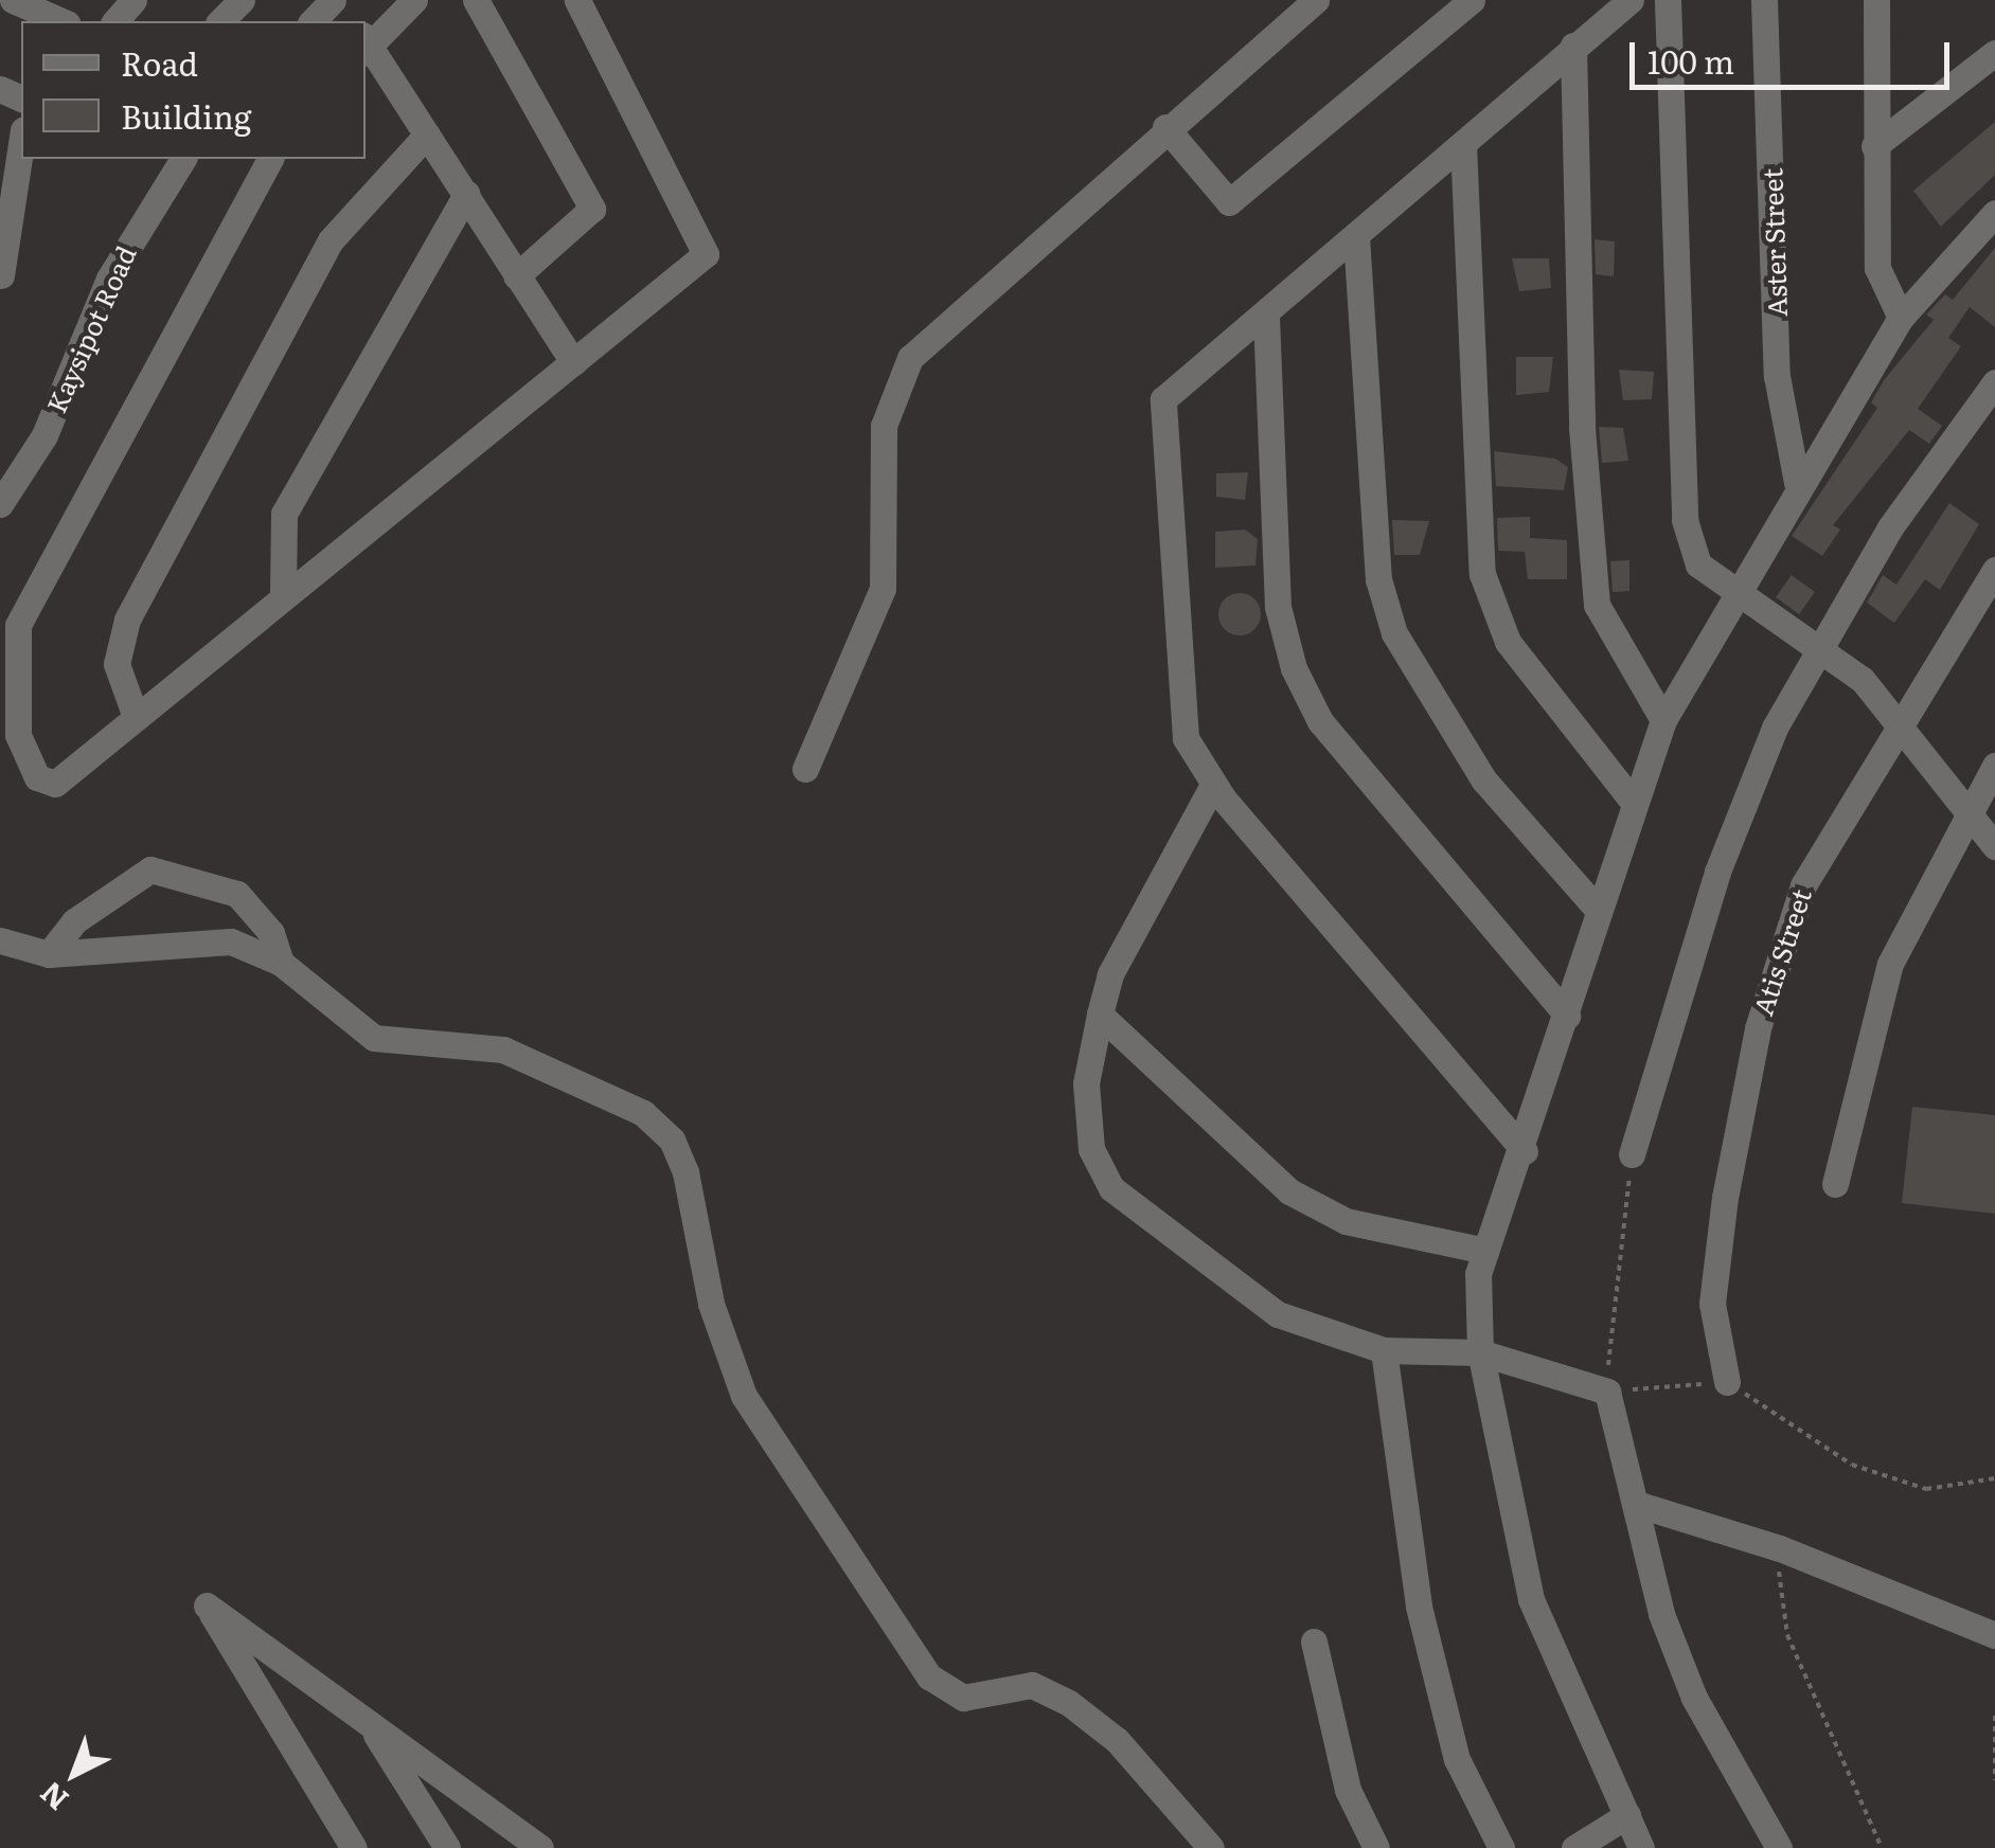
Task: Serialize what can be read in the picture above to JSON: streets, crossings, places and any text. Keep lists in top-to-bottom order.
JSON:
{
  "streets": {
    "street": ["Aster Street", "Kaysipot Road", "Atis Street"]
  },
  "legend": ["Road", "Building"],
  "scale_bar": "100 m",
  "north": "bottom left"
}
